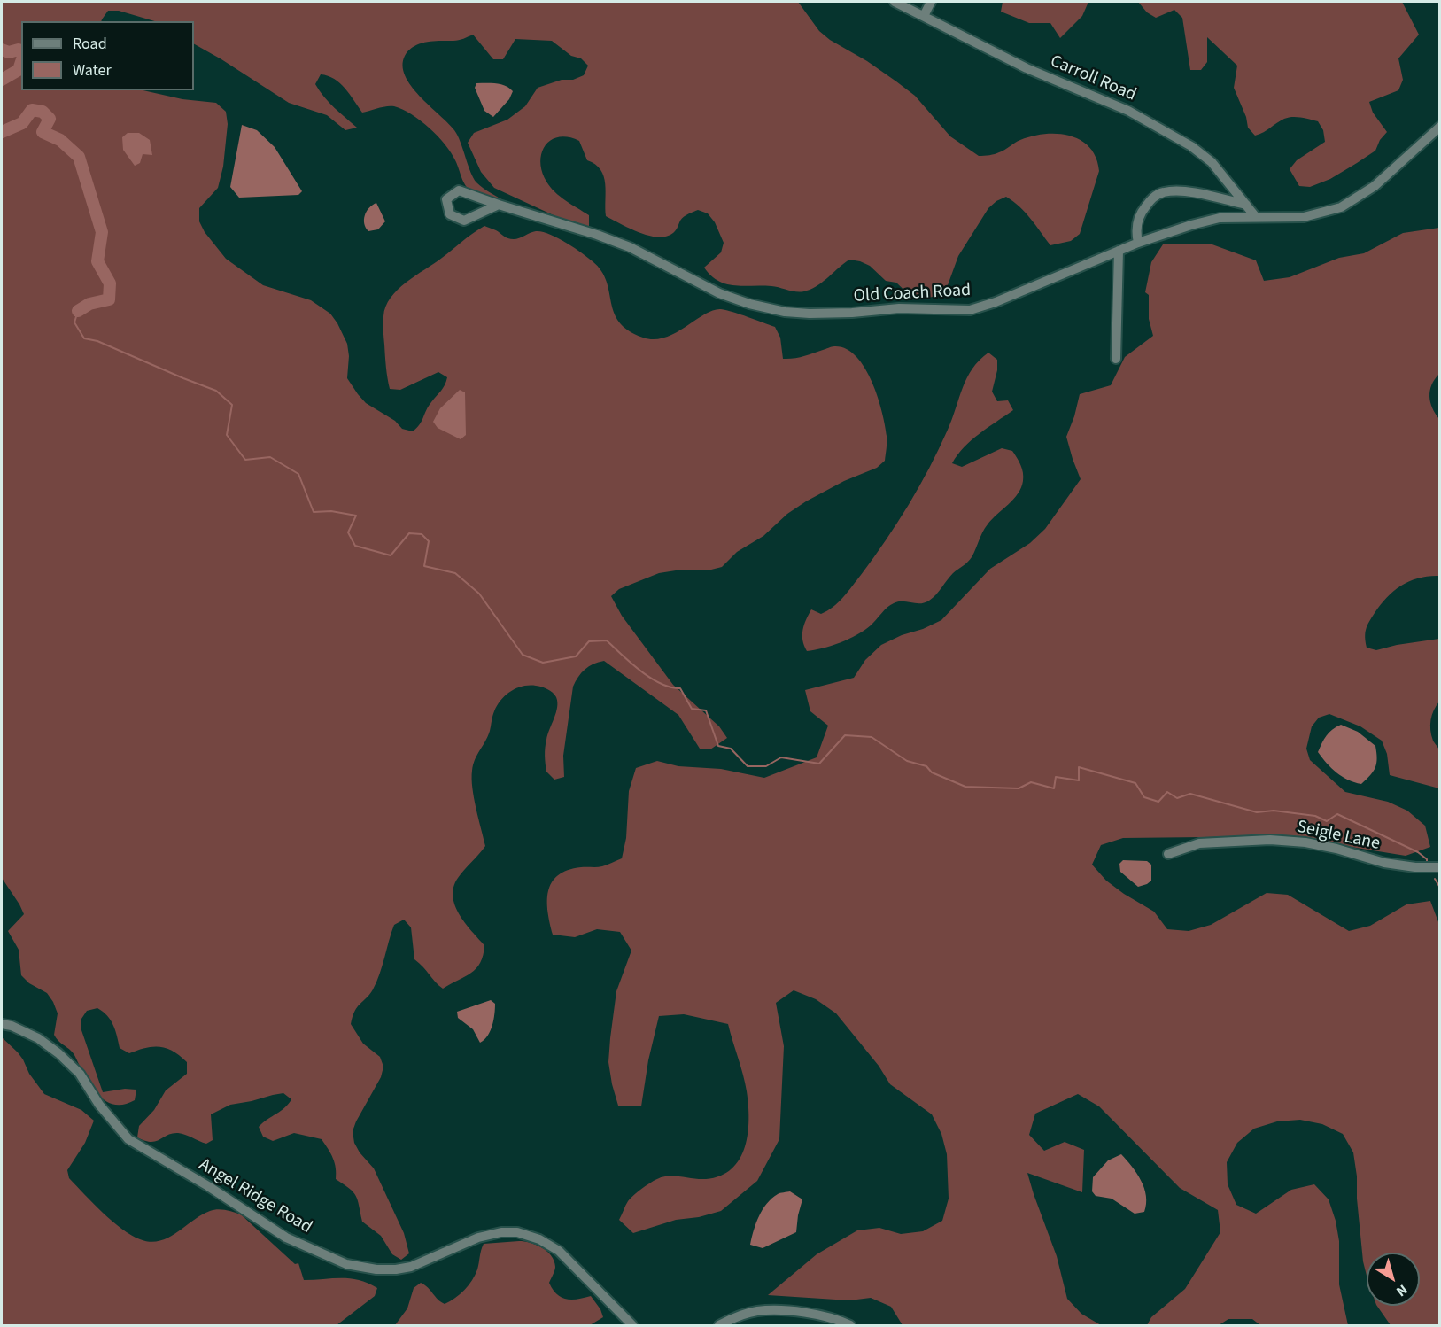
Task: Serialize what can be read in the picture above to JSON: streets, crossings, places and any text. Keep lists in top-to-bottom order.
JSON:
{
  "streets": {
    "street": [
      "Carroll Road",
      "Old Coach Road",
      "Seigle Lane",
      "Angel Ridge Road"
    ]
  },
  "crossings": [
    ["Carroll Road", "Old Coach Road"]
  ],
  "legend": ["Road", "Water"],
  "north": "bottom right"
}
